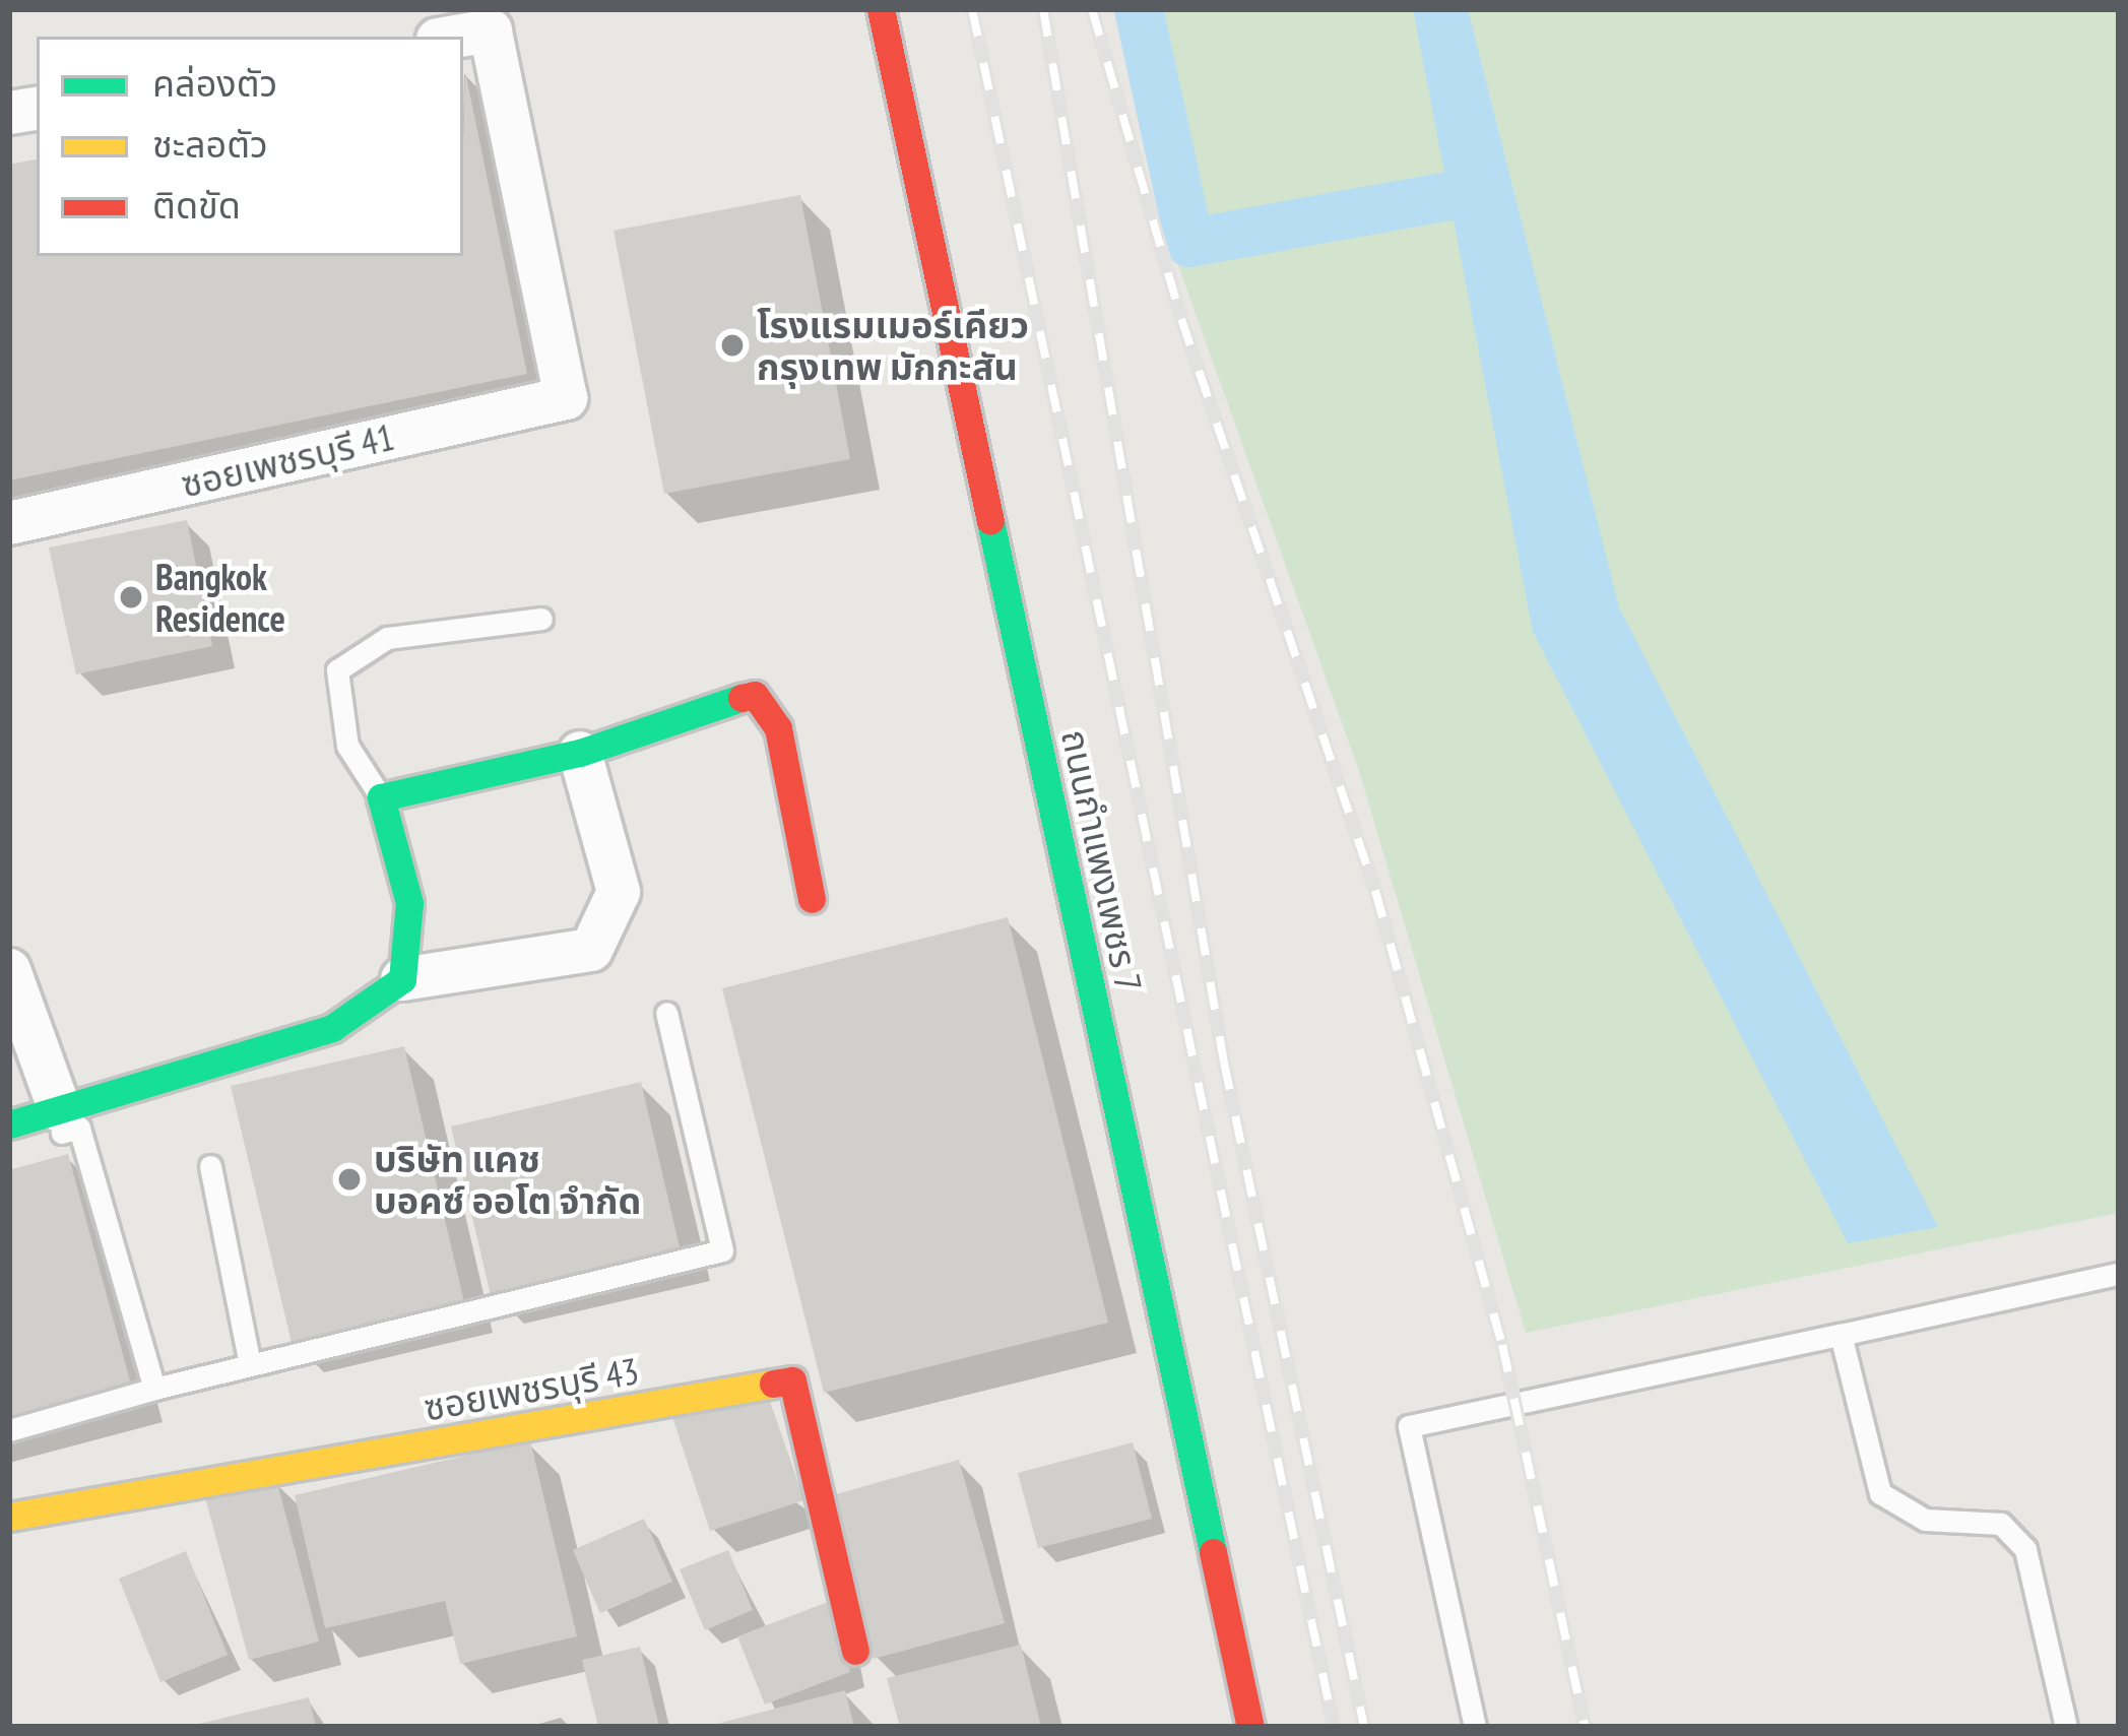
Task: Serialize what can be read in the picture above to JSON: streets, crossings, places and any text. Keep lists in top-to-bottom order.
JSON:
{
  "streets": {
    "street": ["ซอยเพชรบุรี 41", "ถนนกำแพงเพชร 7", "ซอยเพชรบุรี 43"]
  },
  "places": ["โรงแรมเมอร์เคียว กรุงเทพ มักกะสัน", "Bangkok Residence", "บริษัท แคช บอคซ์ ออโต จำกัด"],
  "legend": ["คล่องตัว", "ชะลอตัว", "ติดขัด"]
}
